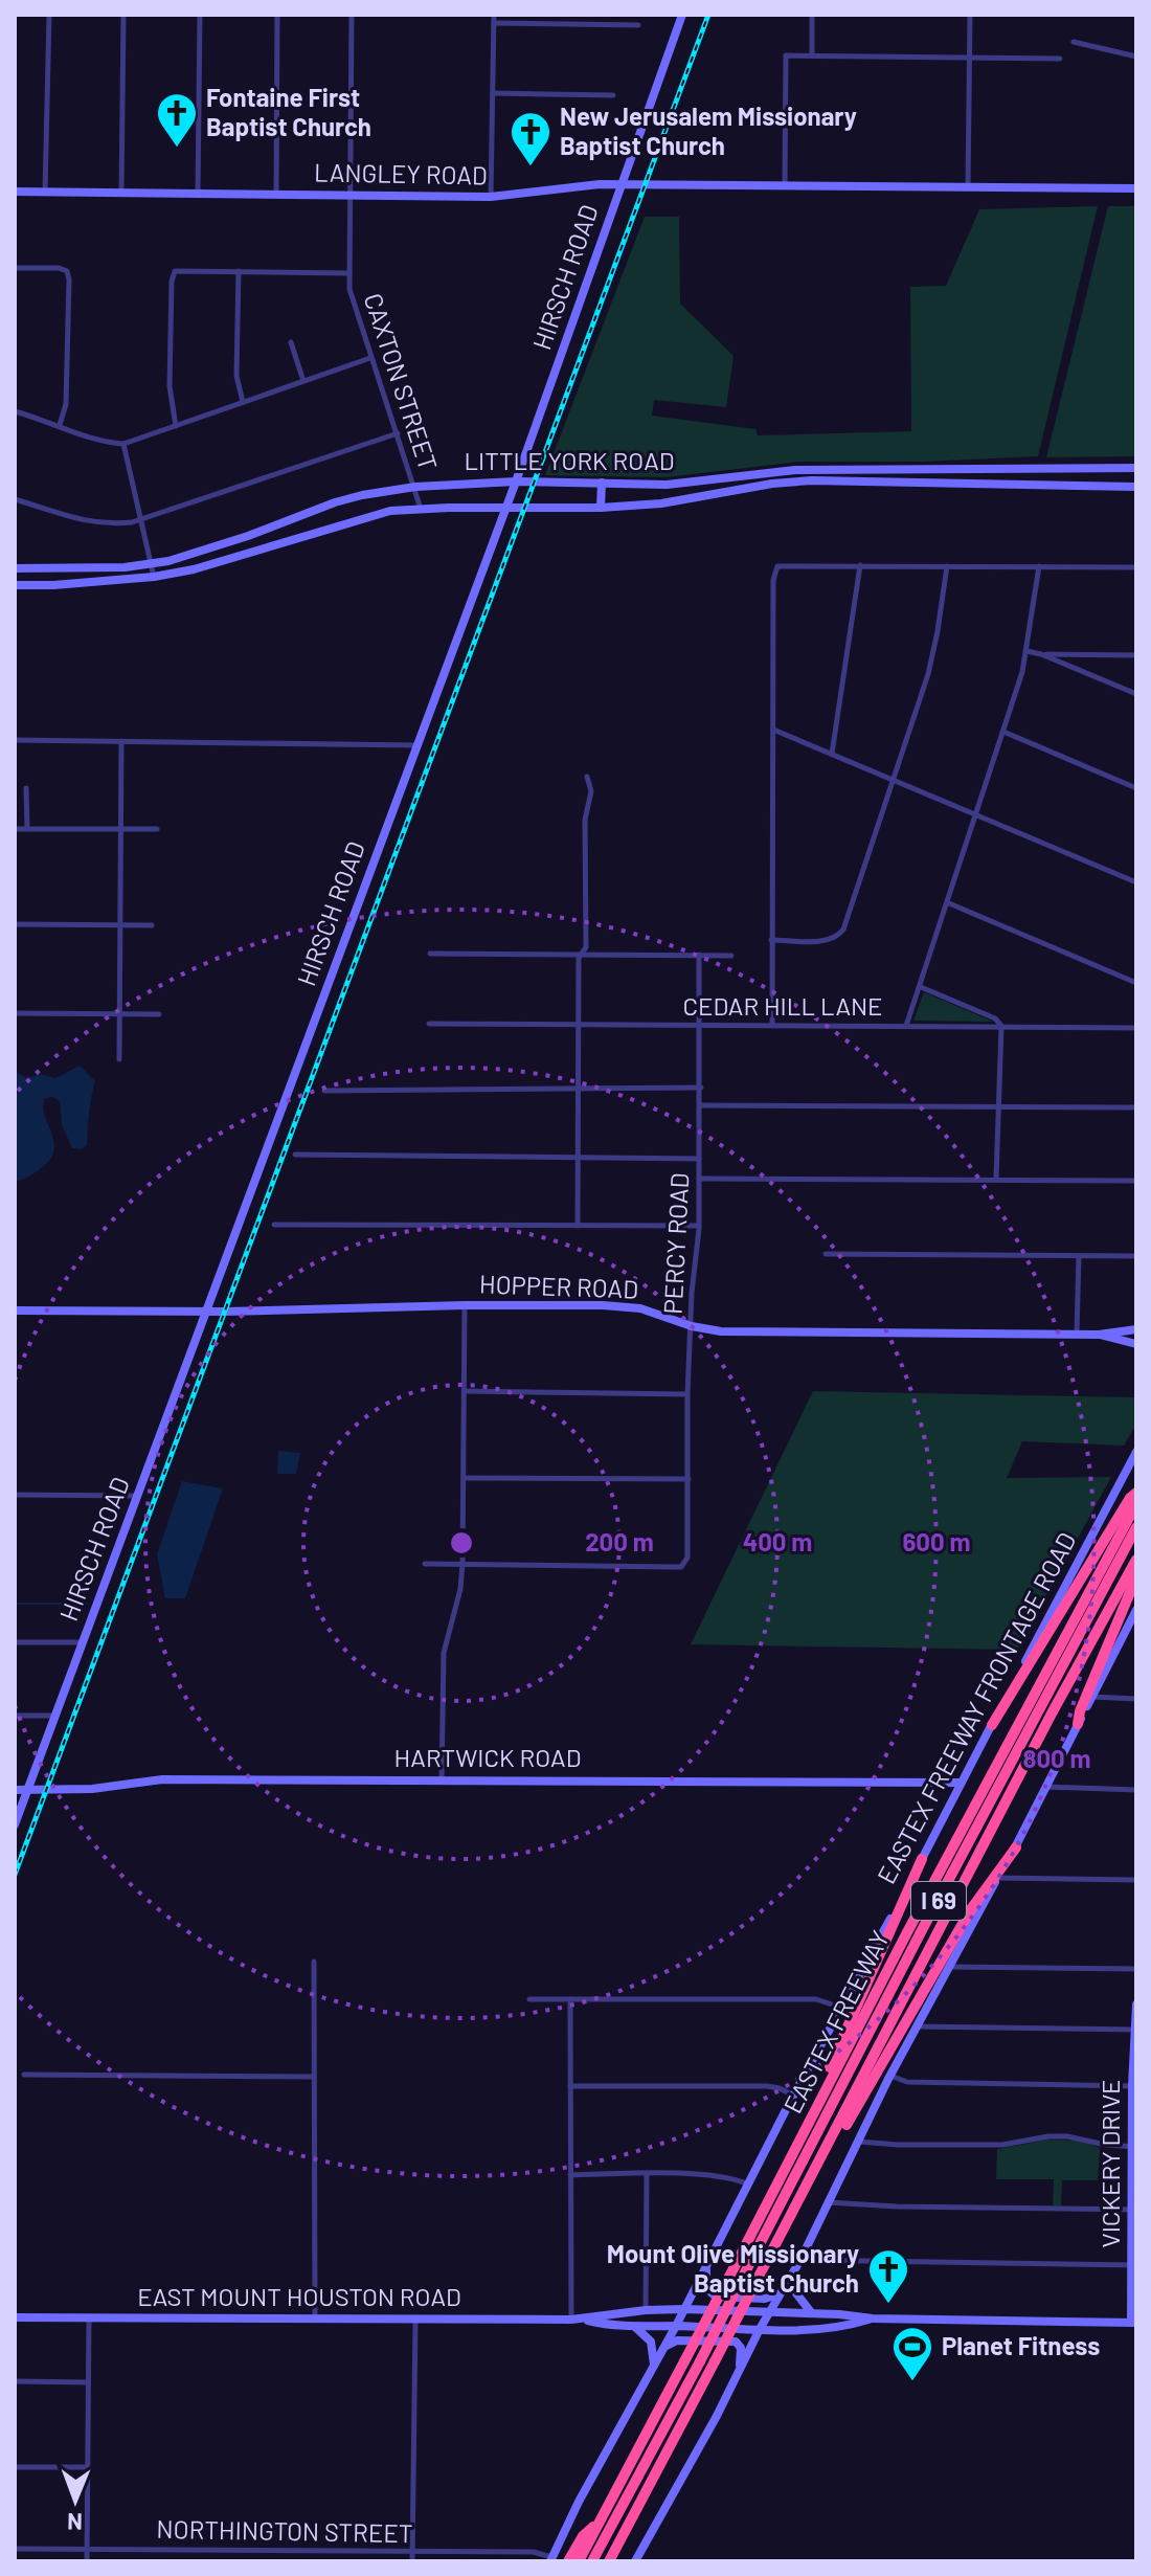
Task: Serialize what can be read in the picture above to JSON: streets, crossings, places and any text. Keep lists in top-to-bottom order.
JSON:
{
  "streets": {
    "highway": ["I 69", "EASTEX FREEWAY"],
    "main road": [
      "LANGLEY ROAD",
      "HIRSCH ROAD",
      "LITTLE YORK ROAD",
      "HOPPER ROAD",
      "EASTEX FREEWAY FRONTAGE ROAD",
      "HARTWICK ROAD",
      "VICKERY DRIVE",
      "EAST MOUNT HOUSTON ROAD"
    ],
    "street": [
      "CAXTON STREET",
      "CEDAR HILL LANE",
      "PERCY ROAD",
      "NORTHINGTON STREET"
    ]
  },
  "crossings": [
    ["LANGLEY ROAD", "HIRSCH ROAD"],
    ["LANGLEY ROAD", "CAXTON STREET"],
    ["HIRSCH ROAD", "LITTLE YORK ROAD"],
    ["HIRSCH ROAD", "HOPPER ROAD"],
    ["HIRSCH ROAD", "HARTWICK ROAD"],
    ["CAXTON STREET", "LITTLE YORK ROAD"],
    ["CEDAR HILL LANE", "PERCY ROAD"],
    ["PERCY ROAD", "HOPPER ROAD"],
    ["EASTEX FREEWAY FRONTAGE ROAD", "HARTWICK ROAD"],
    ["EASTEX FREEWAY FRONTAGE ROAD", "EAST MOUNT HOUSTON ROAD"],
    ["EASTEX FREEWAY FRONTAGE ROAD", "NORTHINGTON STREET"],
    ["VICKERY DRIVE", "EAST MOUNT HOUSTON ROAD"]
  ],
  "places": {
    "church": ["Fontaine First Baptist Church", "New Jerusalem Missionary Baptist Church", "Mount Olive Missionary Baptist Church"],
    "sports": ["Planet Fitness"]
  },
  "north": "bottom",
  "rings": [
    "200 m",
    "400 m",
    "600 m",
    "800 m"
  ]
}
